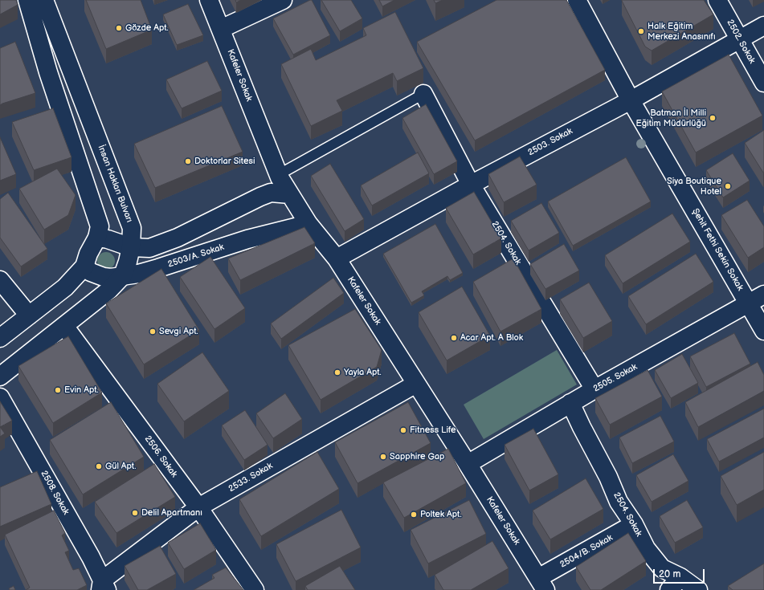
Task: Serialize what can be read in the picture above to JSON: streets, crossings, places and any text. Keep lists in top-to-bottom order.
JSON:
{
  "streets": {
    "street": [
      "2502. Sokak",
      "Kafeler Sokak",
      "2503. Sokak",
      "İnsan Hakları Bulvarı",
      "2504. Sokak",
      "Şehit Fethi Sekin Sokak",
      "2503/A. Sokak",
      "2505. Sokak",
      "2506. Sokak",
      "2533. Sokak",
      "2508. Sokak",
      "2504/B. Sokak"
    ]
  },
  "crossings": [
    ["2502. Sokak", "2503. Sokak"],
    ["Kafeler Sokak", "2503. Sokak"],
    ["Kafeler Sokak", "2503/A. Sokak"],
    ["Kafeler Sokak", "2505. Sokak"],
    ["Kafeler Sokak", "2533. Sokak"],
    ["Kafeler Sokak", "2504/B. Sokak"],
    ["2503. Sokak", "2504. Sokak"],
    ["2503. Sokak", "Şehit Fethi Sekin Sokak"],
    ["İnsan Hakları Bulvarı", "2503/A. Sokak"],
    ["İnsan Hakları Bulvarı", "2506. Sokak"],
    ["2504. Sokak", "2505. Sokak"],
    ["2504. Sokak", "2504/B. Sokak"],
    ["Şehit Fethi Sekin Sokak", "2505. Sokak"],
    ["2506. Sokak", "2533. Sokak"],
    ["2533. Sokak", "2508. Sokak"]
  ],
  "places": [
    "Gözde Apt.",
    "Halk Eğitim Merkezi Anasınıfı",
    "Batman İl Milli Eğitim Müdürlüğü",
    "Doktorlar Sitesi",
    "Siya Boutique Hotel",
    "Sevgi Apt.",
    "Acar Apt. A Blok",
    "Yayla Apt.",
    "Evin Apt.",
    "Fitness Life",
    "Sapphire Gap",
    "Gül Apt.",
    "Delil Apartmanı",
    "Poltek Apt."
  ],
  "scale_bar": "20 m"
}
